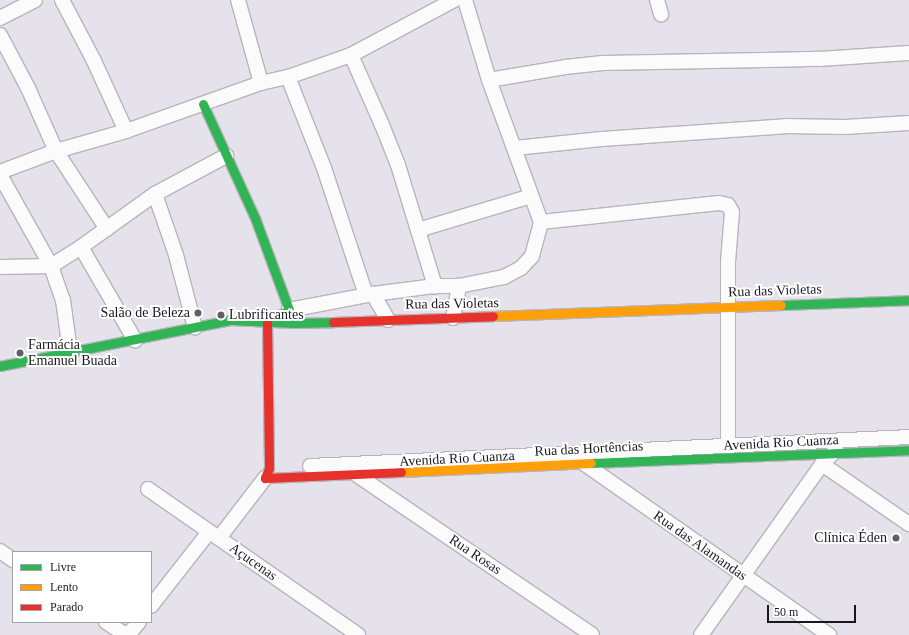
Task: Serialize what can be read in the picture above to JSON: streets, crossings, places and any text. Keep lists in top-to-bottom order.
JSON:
{
  "streets": {
    "street": [
      "Rua das Violetas",
      "Avenida Rio Cuanza",
      "Rua das Hortências",
      "Rua das Alamandas",
      "Rua Rosas",
      "Açucenas"
    ]
  },
  "crossings": [
    ["Avenida Rio Cuanza", "Rua das Hortências"],
    ["Avenida Rio Cuanza", "Rua das Alamandas"],
    ["Rua das Hortências", "Rua das Alamandas"],
    ["Rua das Hortências", "Rua Rosas"]
  ],
  "places": [
    "Salão de Beleza",
    "Lubrificantes",
    "Farmácia Emanuel Buada",
    "Clínica Éden"
  ],
  "legend": ["Livre", "Lento", "Parado"],
  "scale_bar": "50 m"
}
